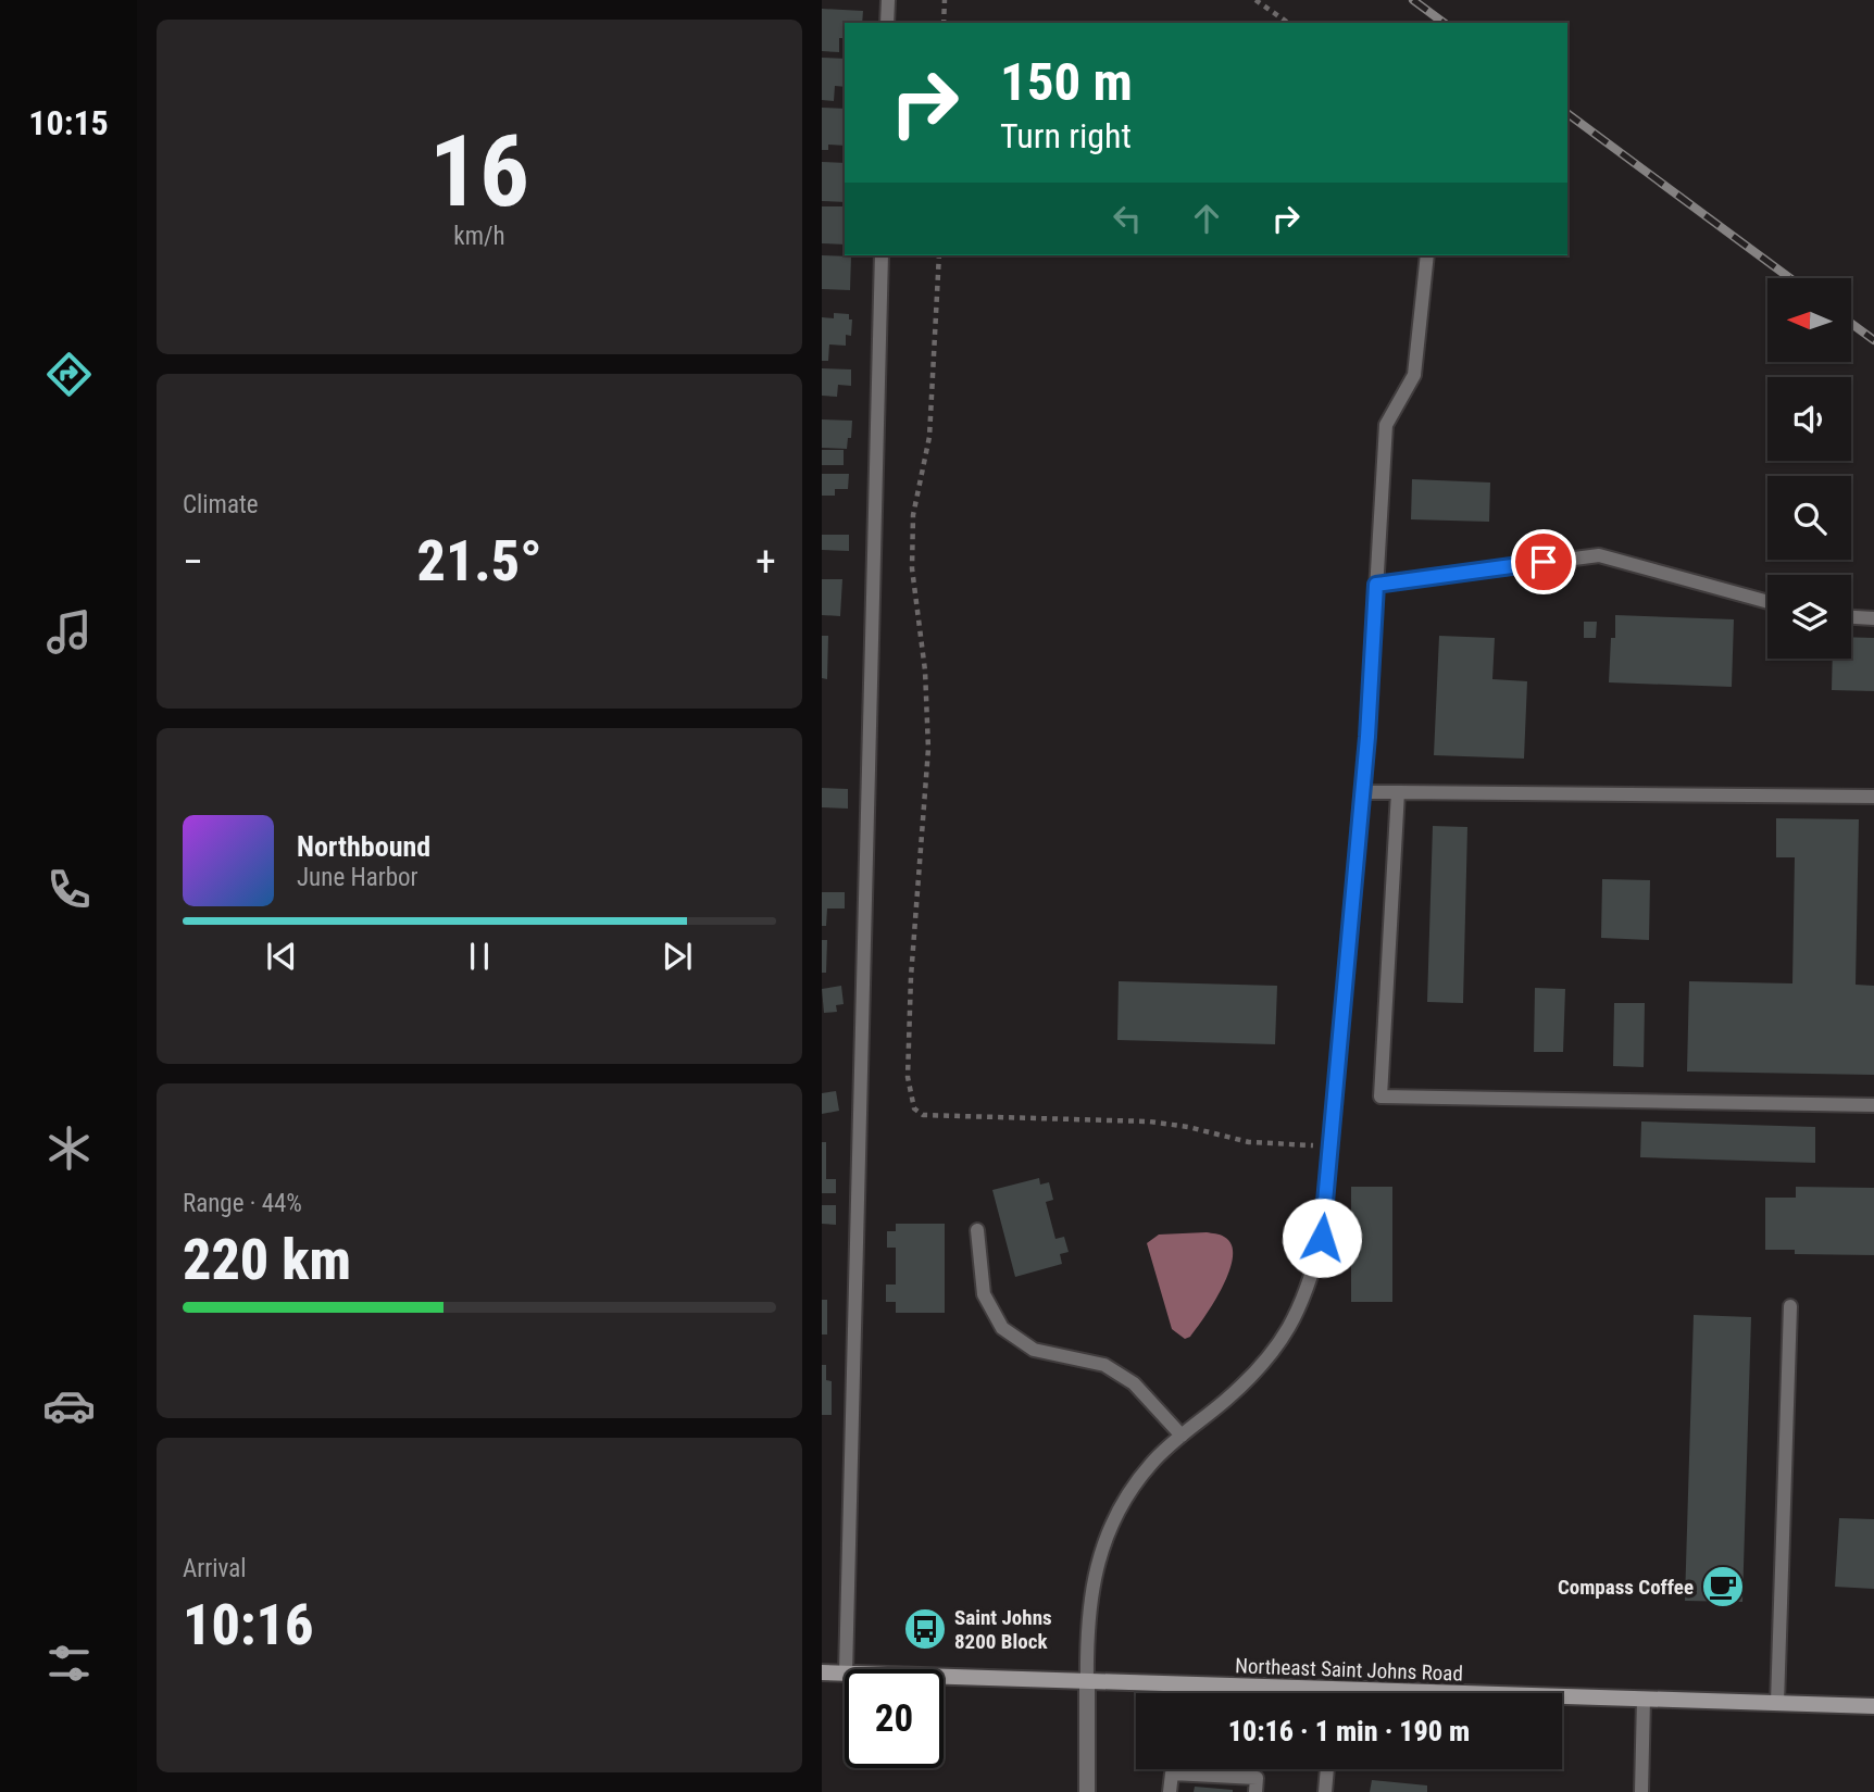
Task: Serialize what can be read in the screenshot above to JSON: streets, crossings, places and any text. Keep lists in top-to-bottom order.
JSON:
{
  "streets": {
    "main road": ["Northeast Saint Johns Road"]
  },
  "places": {
    "cafe": ["Compass Coffee"],
    "bus stop": ["Saint Johns 8200 Block"]
  },
  "north": "left",
  "page": {
    "tabs": "10:15",
    "tile": [
      ["16", "km/h"],
      "Climate",
      ["Range · 44%", "220 km"],
      ["Arrival", "10:16"]
    ],
    "turn": ["150 m", "Turn right"],
    "heat": ["−", "21.5°", "+"],
    "song": ["Northbound", "June Harbor"],
    "limit": "20",
    "trip": "10:16 · 1 min · 190 m"
  }
}
